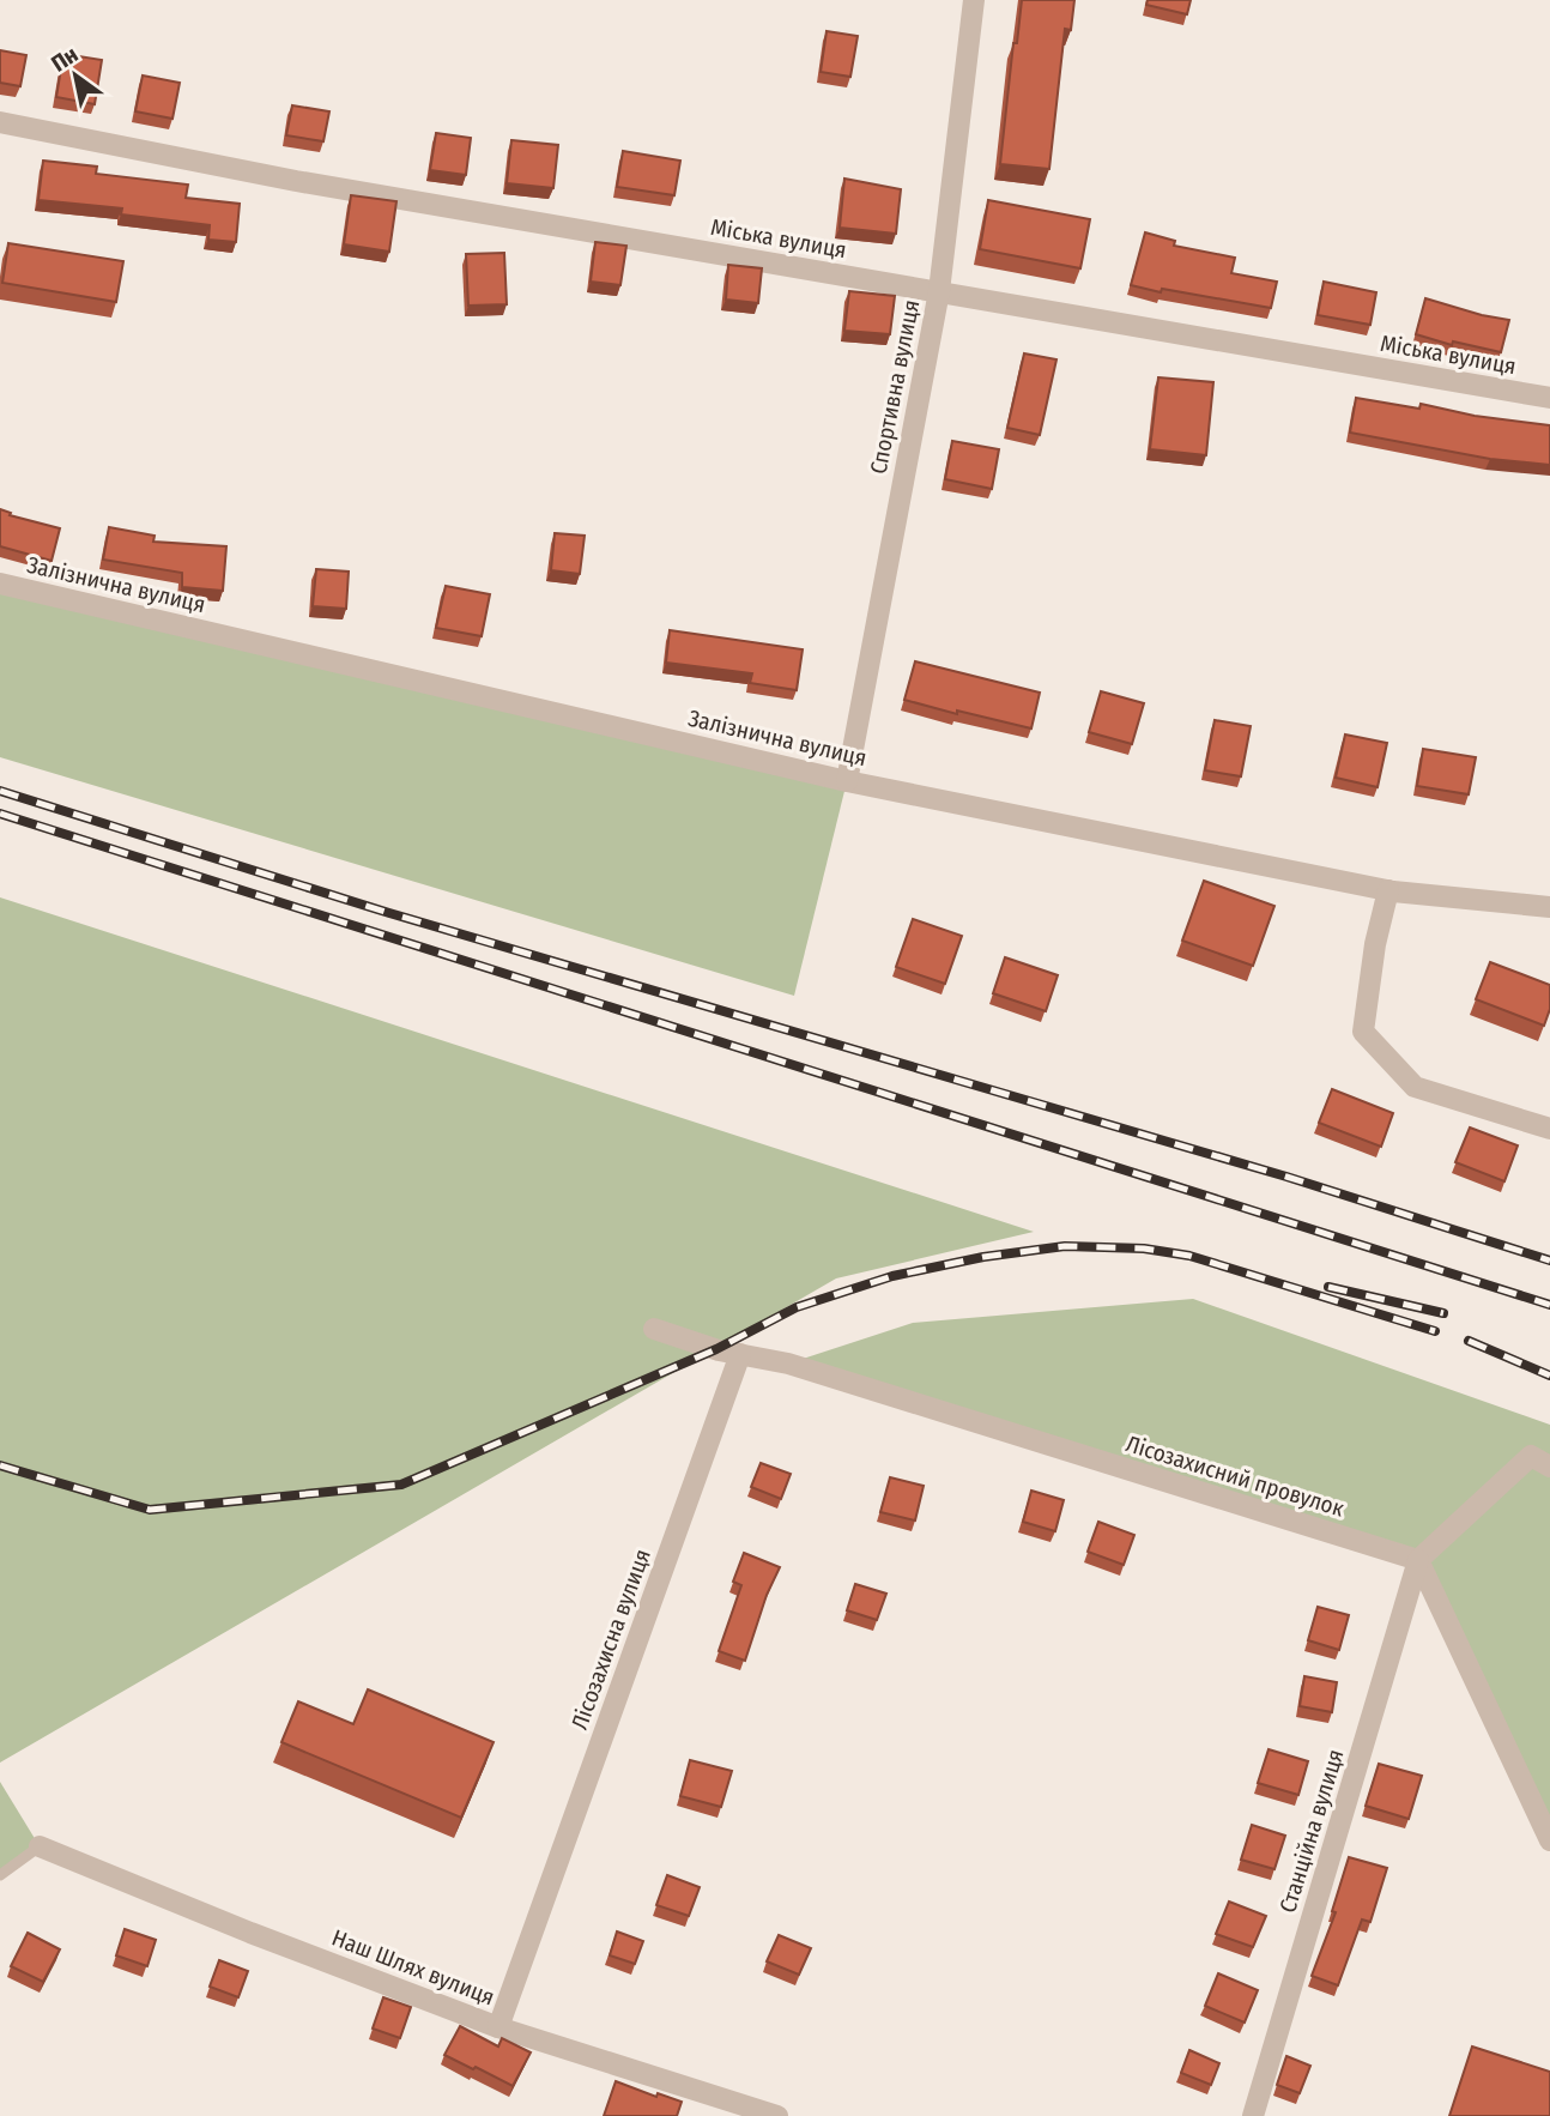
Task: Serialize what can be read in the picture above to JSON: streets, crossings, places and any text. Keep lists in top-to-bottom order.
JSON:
{
  "streets": {
    "street": [
      "Міська вулиця",
      "Спортивна вулиця",
      "Залізнична вулиця",
      "Лісозахисний провулок",
      "Лісозахисна вулиця",
      "Станційна вулиця",
      "Наш Шлях вулиця"
    ]
  },
  "crossings": [
    ["Міська вулиця", "Спортивна вулиця"],
    ["Спортивна вулиця", "Залізнична вулиця"],
    ["Лісозахисний провулок", "Лісозахисна вулиця"],
    ["Лісозахисний провулок", "Станційна вулиця"],
    ["Лісозахисна вулиця", "Наш Шлях вулиця"]
  ],
  "north": "top left"
}
